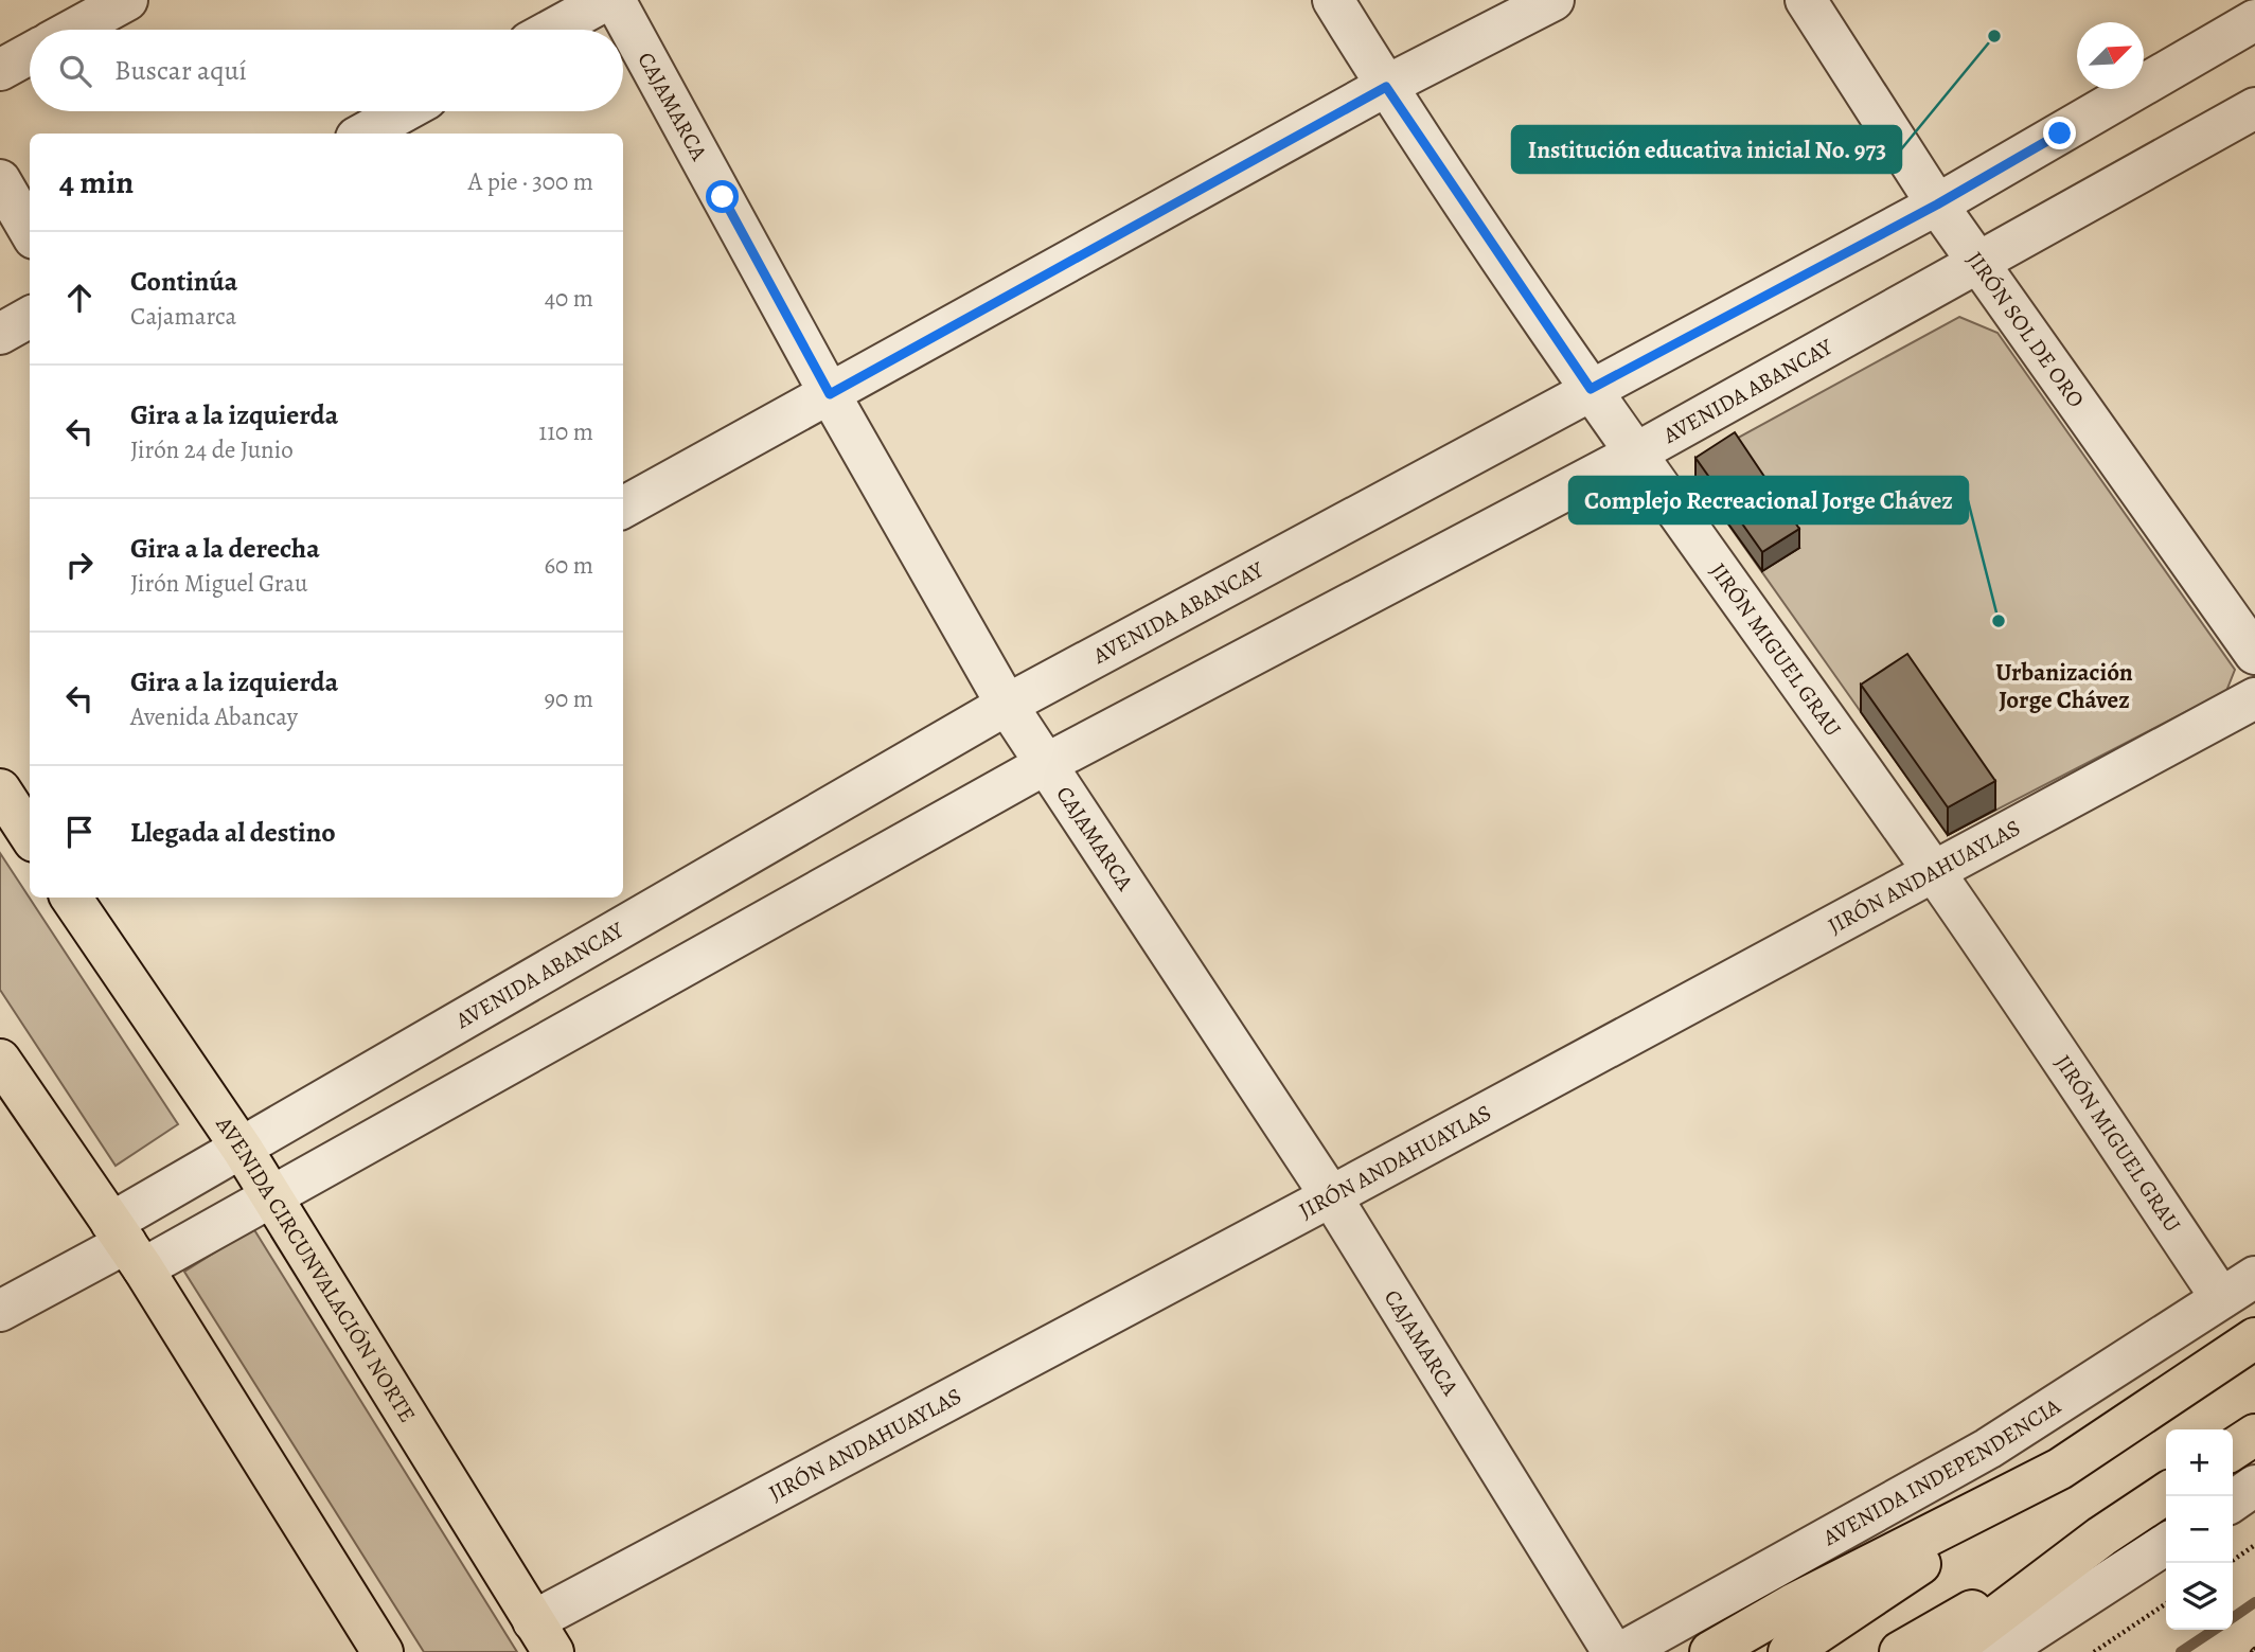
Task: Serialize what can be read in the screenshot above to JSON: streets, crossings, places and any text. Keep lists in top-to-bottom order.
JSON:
{
  "streets": {
    "highway": ["AVENIDA CIRCUNVALACIÓN NORTE", "AVENIDA INDEPENDENCIA"],
    "street": [
      "CAJAMARCA",
      "JIRÓN SOL DE ORO",
      "AVENIDA ABANCAY",
      "JIRÓN MIGUEL GRAU",
      "JIRÓN ANDAHUAYLAS"
    ]
  },
  "crossings": [
    ["CAJAMARCA", "AVENIDA ABANCAY"],
    ["CAJAMARCA", "JIRÓN ANDAHUAYLAS"],
    ["JIRÓN SOL DE ORO", "AVENIDA ABANCAY"],
    ["AVENIDA ABANCAY", "JIRÓN MIGUEL GRAU"],
    ["AVENIDA ABANCAY", "AVENIDA CIRCUNVALACIÓN NORTE"],
    ["JIRÓN MIGUEL GRAU", "JIRÓN ANDAHUAYLAS"],
    ["JIRÓN MIGUEL GRAU", "AVENIDA INDEPENDENCIA"],
    ["JIRÓN ANDAHUAYLAS", "AVENIDA CIRCUNVALACIÓN NORTE"]
  ],
  "districts": ["Urbanización Jorge Chávez"],
  "places": ["Institución educativa inicial No. 973", "Complejo Recreacional Jorge Chávez"],
  "north": "top right",
  "page": {
    "search": "Buscar aquí",
    "heading": ["4 min", "A pie · 300 m"],
    "list": [
      ["Continúa", "Cajamarca", "40 m"],
      ["Gira a la izquierda", "Jirón 24 de Junio", "110 m"],
      ["Gira a la derecha", "Jirón Miguel Grau", "60 m"],
      ["Gira a la izquierda", "Avenida Abancay", "90 m"],
      "Llegada al destino"
    ],
    "map_buttons": ["+", "−"]
  }
}
